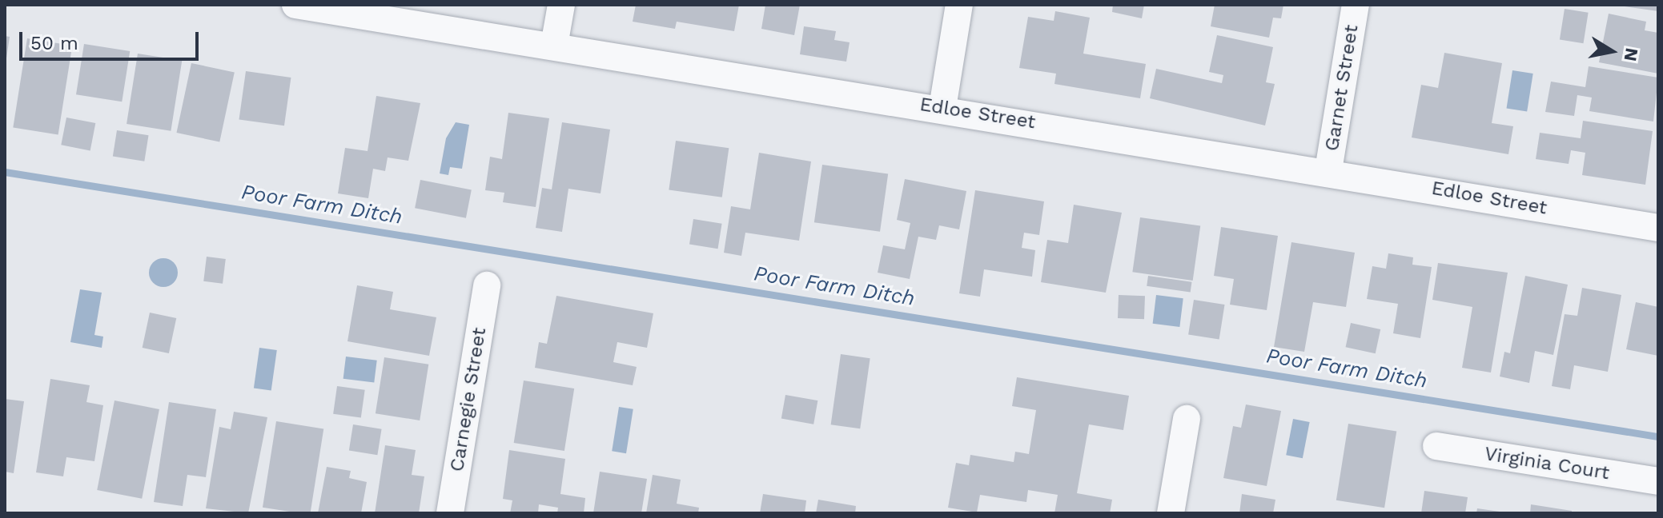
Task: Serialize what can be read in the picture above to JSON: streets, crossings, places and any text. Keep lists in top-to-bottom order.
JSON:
{
  "streets": {
    "street": [
      "Garnet Street",
      "Edloe Street",
      "Carnegie Street",
      "Virginia Court"
    ]
  },
  "crossings": [
    ["Garnet Street", "Edloe Street"]
  ],
  "water": ["Poor Farm Ditch"],
  "scale_bar": "50 m",
  "north": "right"
}
